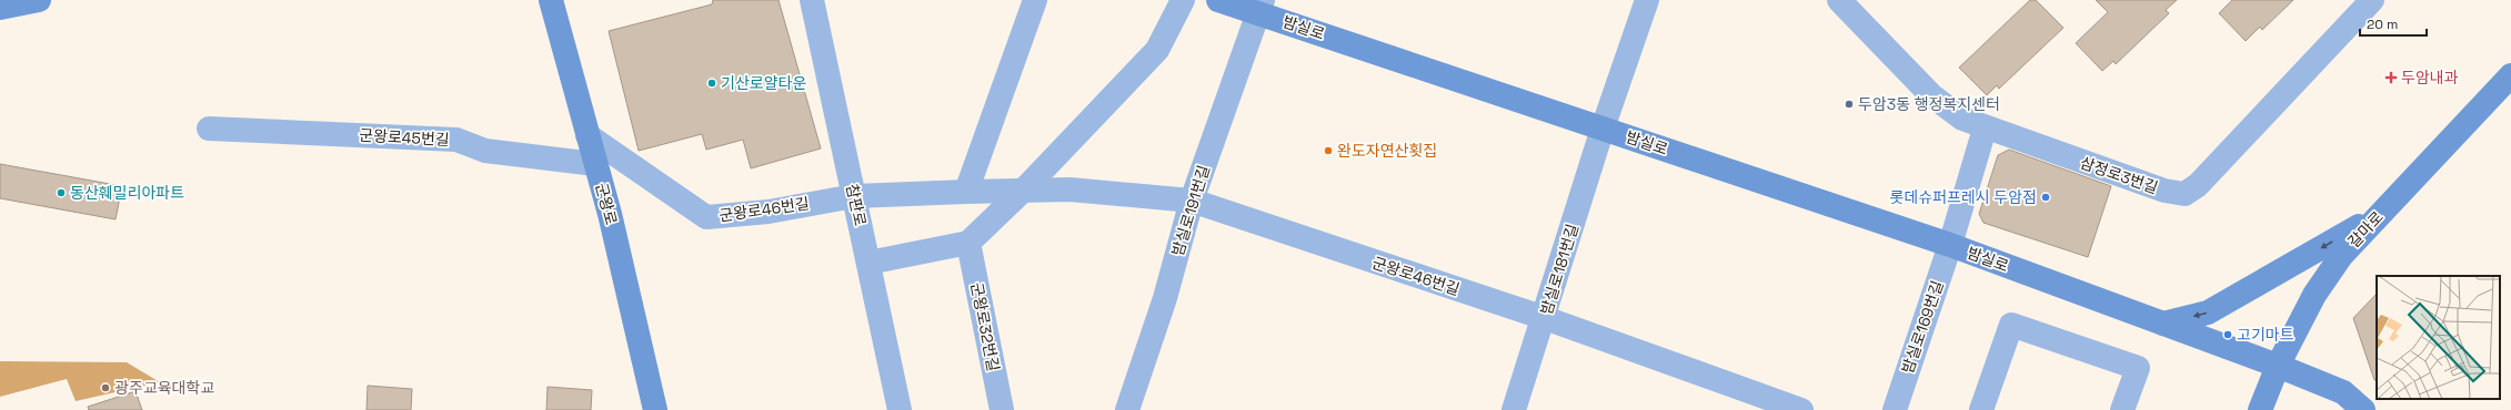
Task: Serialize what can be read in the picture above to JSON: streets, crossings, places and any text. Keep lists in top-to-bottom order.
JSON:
{
  "streets": {
    "main road": ["밤실로", "군왕로", "갈마로"],
    "street": [
      "군왕로45번길",
      "삼정로3번길",
      "참판로",
      "군왕로46번길",
      "밤실로191번길",
      "밤실로181번길",
      "군왕로32번길",
      "밤실로169번길"
    ]
  },
  "crossings": [
    ["밤실로", "밤실로191번길"],
    ["밤실로", "갈마로"],
    ["밤실로", "밤실로181번길"],
    ["밤실로", "밤실로169번길"],
    ["군왕로45번길", "군왕로"],
    ["삼정로3번길", "밤실로169번길"],
    ["군왕로", "군왕로46번길"],
    ["참판로", "군왕로46번길"],
    ["군왕로46번길", "밤실로191번길"],
    ["군왕로46번길", "밤실로181번길"]
  ],
  "places": {
    "health": ["두암내과"],
    "other": [
      "기산로얄타운",
      "두암3동 행정복지센터",
      "완도자연산횟집",
      "동산훼밀리아파트",
      "롯데슈퍼프레시 두암점",
      "고기마트",
      "광주교육대학교"
    ]
  },
  "scale_bar": "20 m"
}
